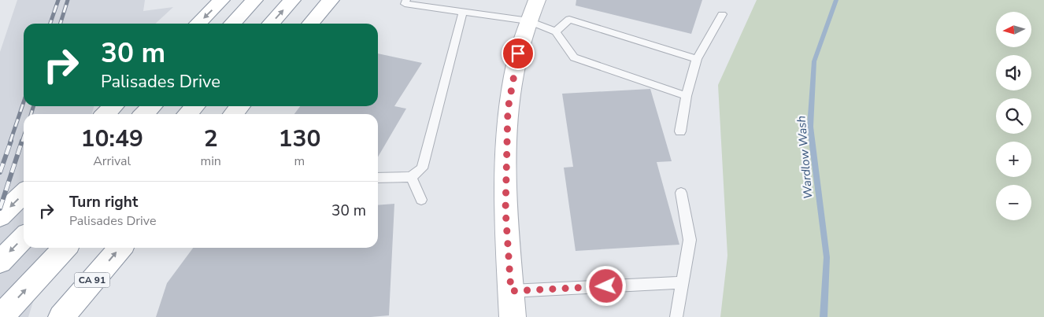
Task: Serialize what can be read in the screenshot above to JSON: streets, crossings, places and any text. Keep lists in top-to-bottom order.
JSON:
{
  "streets": {
    "main road": ["CA 91"]
  },
  "water": ["Wardlow Wash"],
  "north": "left",
  "page": {
    "map_buttons": ["+", "−"],
    "turn": ["30 m", "Palisades Drive"],
    "eta": [
      "10:49",
      "Arrival",
      "2",
      "min",
      "130",
      "m"
    ],
    "list": [
      {
        "name": "Turn right",
        "note": "Palisades Drive",
        "value": "30 m"
      }
    ]
  }
}
